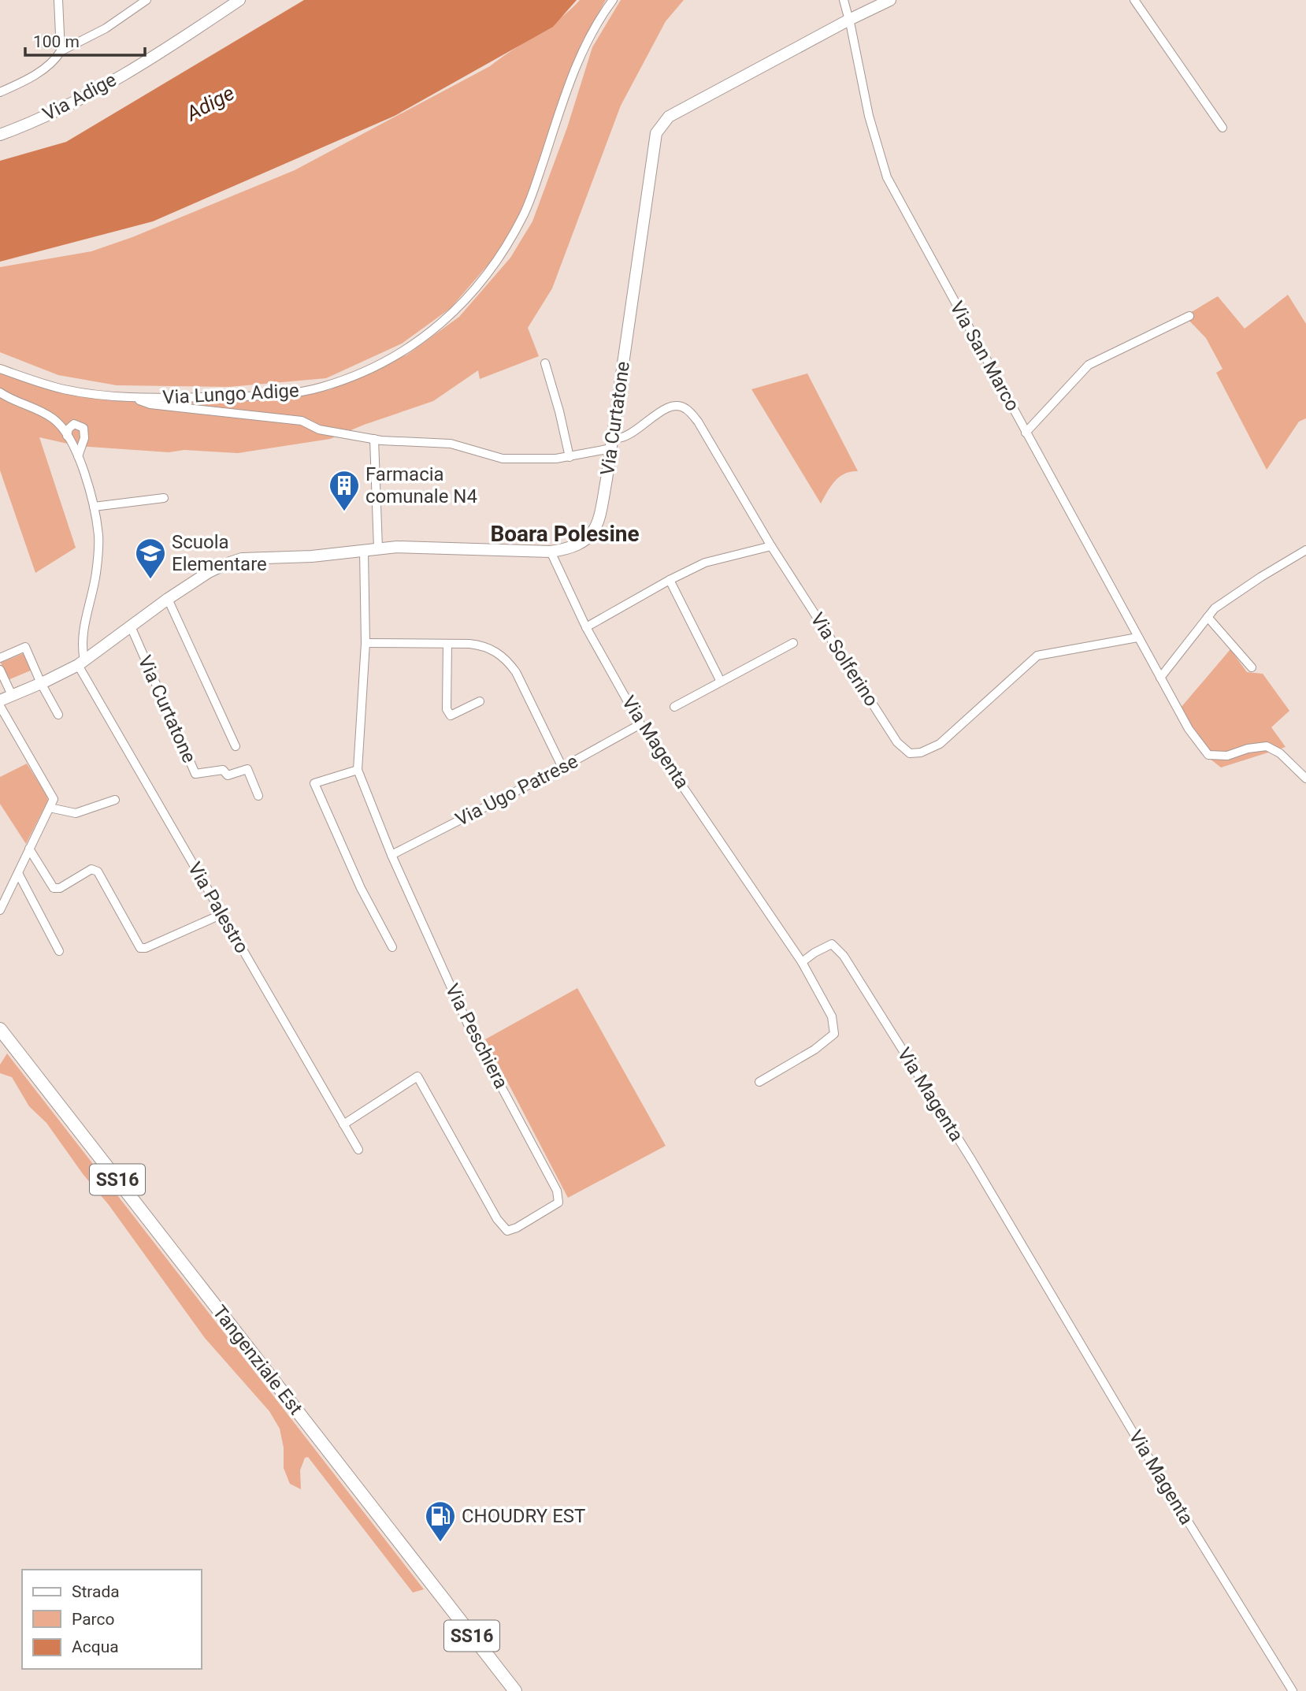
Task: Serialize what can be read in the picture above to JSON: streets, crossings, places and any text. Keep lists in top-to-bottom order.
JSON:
{
  "streets": {
    "main road": ["SS16", "Tangenziale Est"],
    "street": [
      "Via Adige",
      "Via San Marco",
      "Via Lungo Adige",
      "Via Curtatone",
      "Via Solferino",
      "Via Magenta",
      "Via Ugo Patrese",
      "Via Palestro",
      "Via Peschiera"
    ]
  },
  "crossings": [
    ["Via San Marco", "Via Curtatone"],
    ["Via San Marco", "Via Solferino"],
    ["Via Lungo Adige", "Via Solferino"],
    ["Via Curtatone", "Via Solferino"],
    ["Via Curtatone", "Via Magenta"],
    ["Via Curtatone", "Via Palestro"],
    ["Via Curtatone", "Via Peschiera"],
    ["Via Magenta", "Via Ugo Patrese"],
    ["Via Ugo Patrese", "Via Peschiera"],
    ["Via Palestro", "Via Peschiera"]
  ],
  "districts": ["Boara Polesine"],
  "water": ["Adige"],
  "places": {
    "building": ["Farmacia comunale N4"],
    "school or university": ["Scuola Elementare"],
    "fuel station": ["CHOUDRY EST"]
  },
  "legend": ["Strada", "Parco", "Acqua"],
  "scale_bar": "100 m"
}
